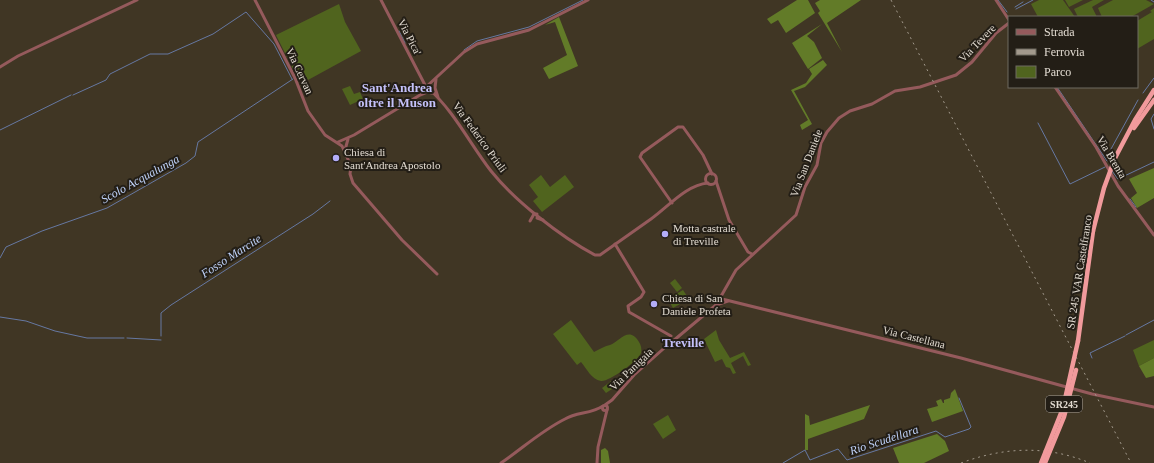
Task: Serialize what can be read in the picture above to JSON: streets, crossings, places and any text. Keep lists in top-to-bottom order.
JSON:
{
  "streets": {
    "highway": ["SR 245 VAR Castelfranco", "SR245"],
    "street": [
      "Via Pica'",
      "Via Tevere",
      "Via Cervan",
      "Via Federico Priuli",
      "Via Brenta",
      "Via San Daniele",
      "Via Castellana",
      "Via Panigaia"
    ]
  },
  "crossings": [
    ["Via Pica'", "Via Federico Priuli"],
    ["Via Tevere", "Via San Daniele"],
    ["Via San Daniele", "Via Castellana"]
  ],
  "districts": ["Sant'Andrea oltre il Muson", "Treville"],
  "water": ["Scolo Acqualunga", "Fosso Marcite", "Rio Scudellara"],
  "places": ["Chiesa di Sant'Andrea Apostolo", "Motta castrale di Treville", "Chiesa di San Daniele Profeta"],
  "legend": ["Strada", "Ferrovia", "Parco"]
}
